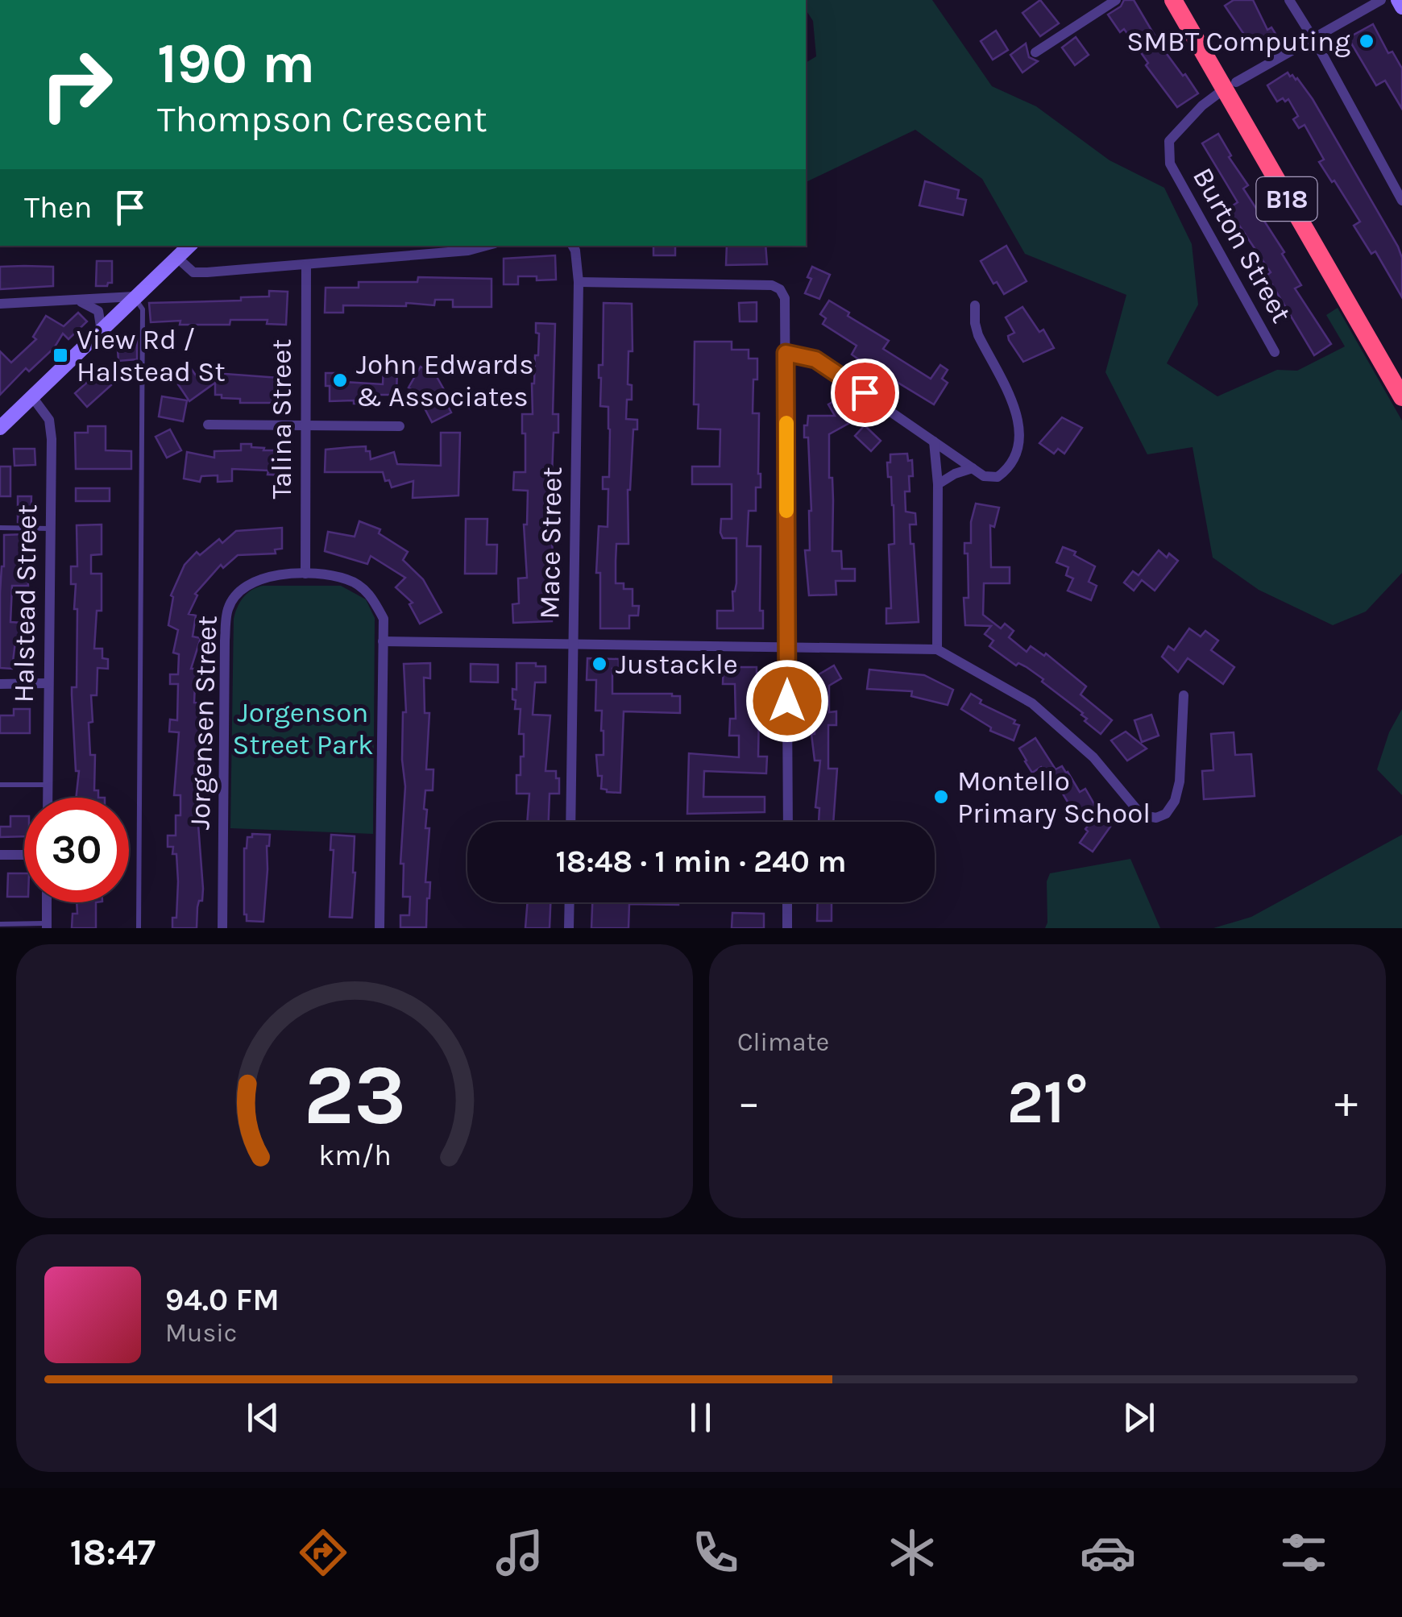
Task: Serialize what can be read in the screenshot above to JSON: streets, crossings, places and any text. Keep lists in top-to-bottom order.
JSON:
{
  "streets": {
    "highway": ["B18"],
    "street": [
      "Burton Street",
      "Talina Street",
      "Mace Street",
      "Halstead Street",
      "Jorgensen Street"
    ]
  },
  "crossings": [
    ["B18", "Burton Street"],
    ["Talina Street", "Jorgensen Street"]
  ],
  "parks": ["Jorgenson Street Park"],
  "places": {
    "other": [
      "SMBT Computing",
      "John Edwards & Associates",
      "Justackle",
      "Montello Primary School"
    ],
    "transit": ["View Rd / Halstead St"]
  },
  "page": {
    "turn": ["190 m", "Thompson Crescent"],
    "then": "Then",
    "limit": "30",
    "trip": "18:48 · 1 min · 240 m",
    "tile": "Climate",
    "heat": ["−", "21°", "+"],
    "song": ["94.0 FM", "Music"],
    "tabs": "18:47",
    "gauge": ["23", "km/h"]
  }
}
